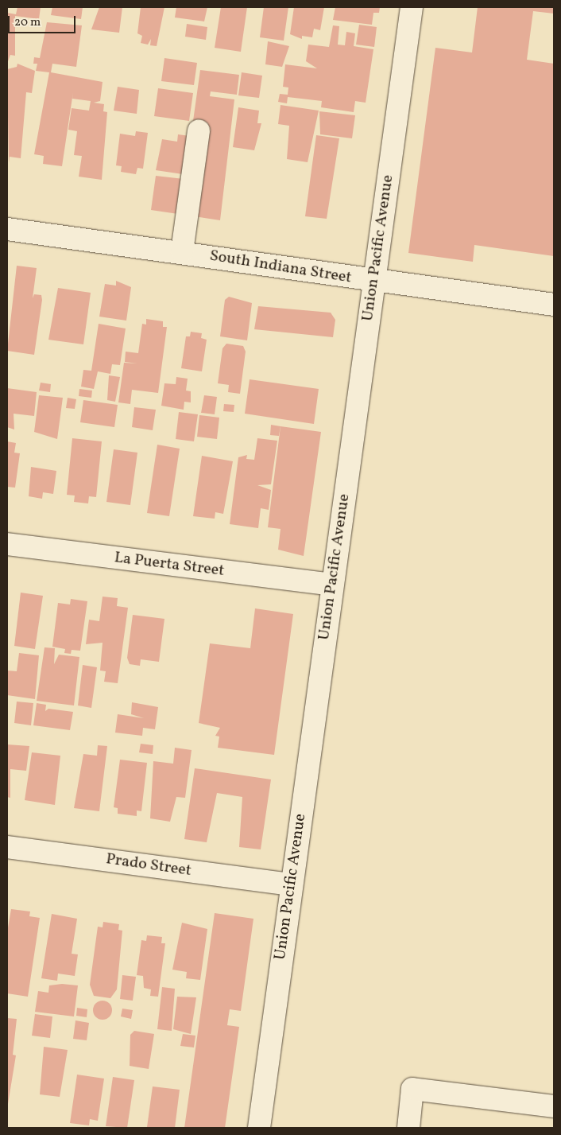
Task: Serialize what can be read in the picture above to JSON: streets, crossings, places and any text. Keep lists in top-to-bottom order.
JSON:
{
  "streets": {
    "street": [
      "Union Pacific Avenue",
      "South Indiana Street",
      "La Puerta Street",
      "Prado Street"
    ]
  },
  "crossings": [
    ["Union Pacific Avenue", "South Indiana Street"],
    ["Union Pacific Avenue", "La Puerta Street"],
    ["Union Pacific Avenue", "Prado Street"]
  ],
  "scale_bar": "20 m"
}
